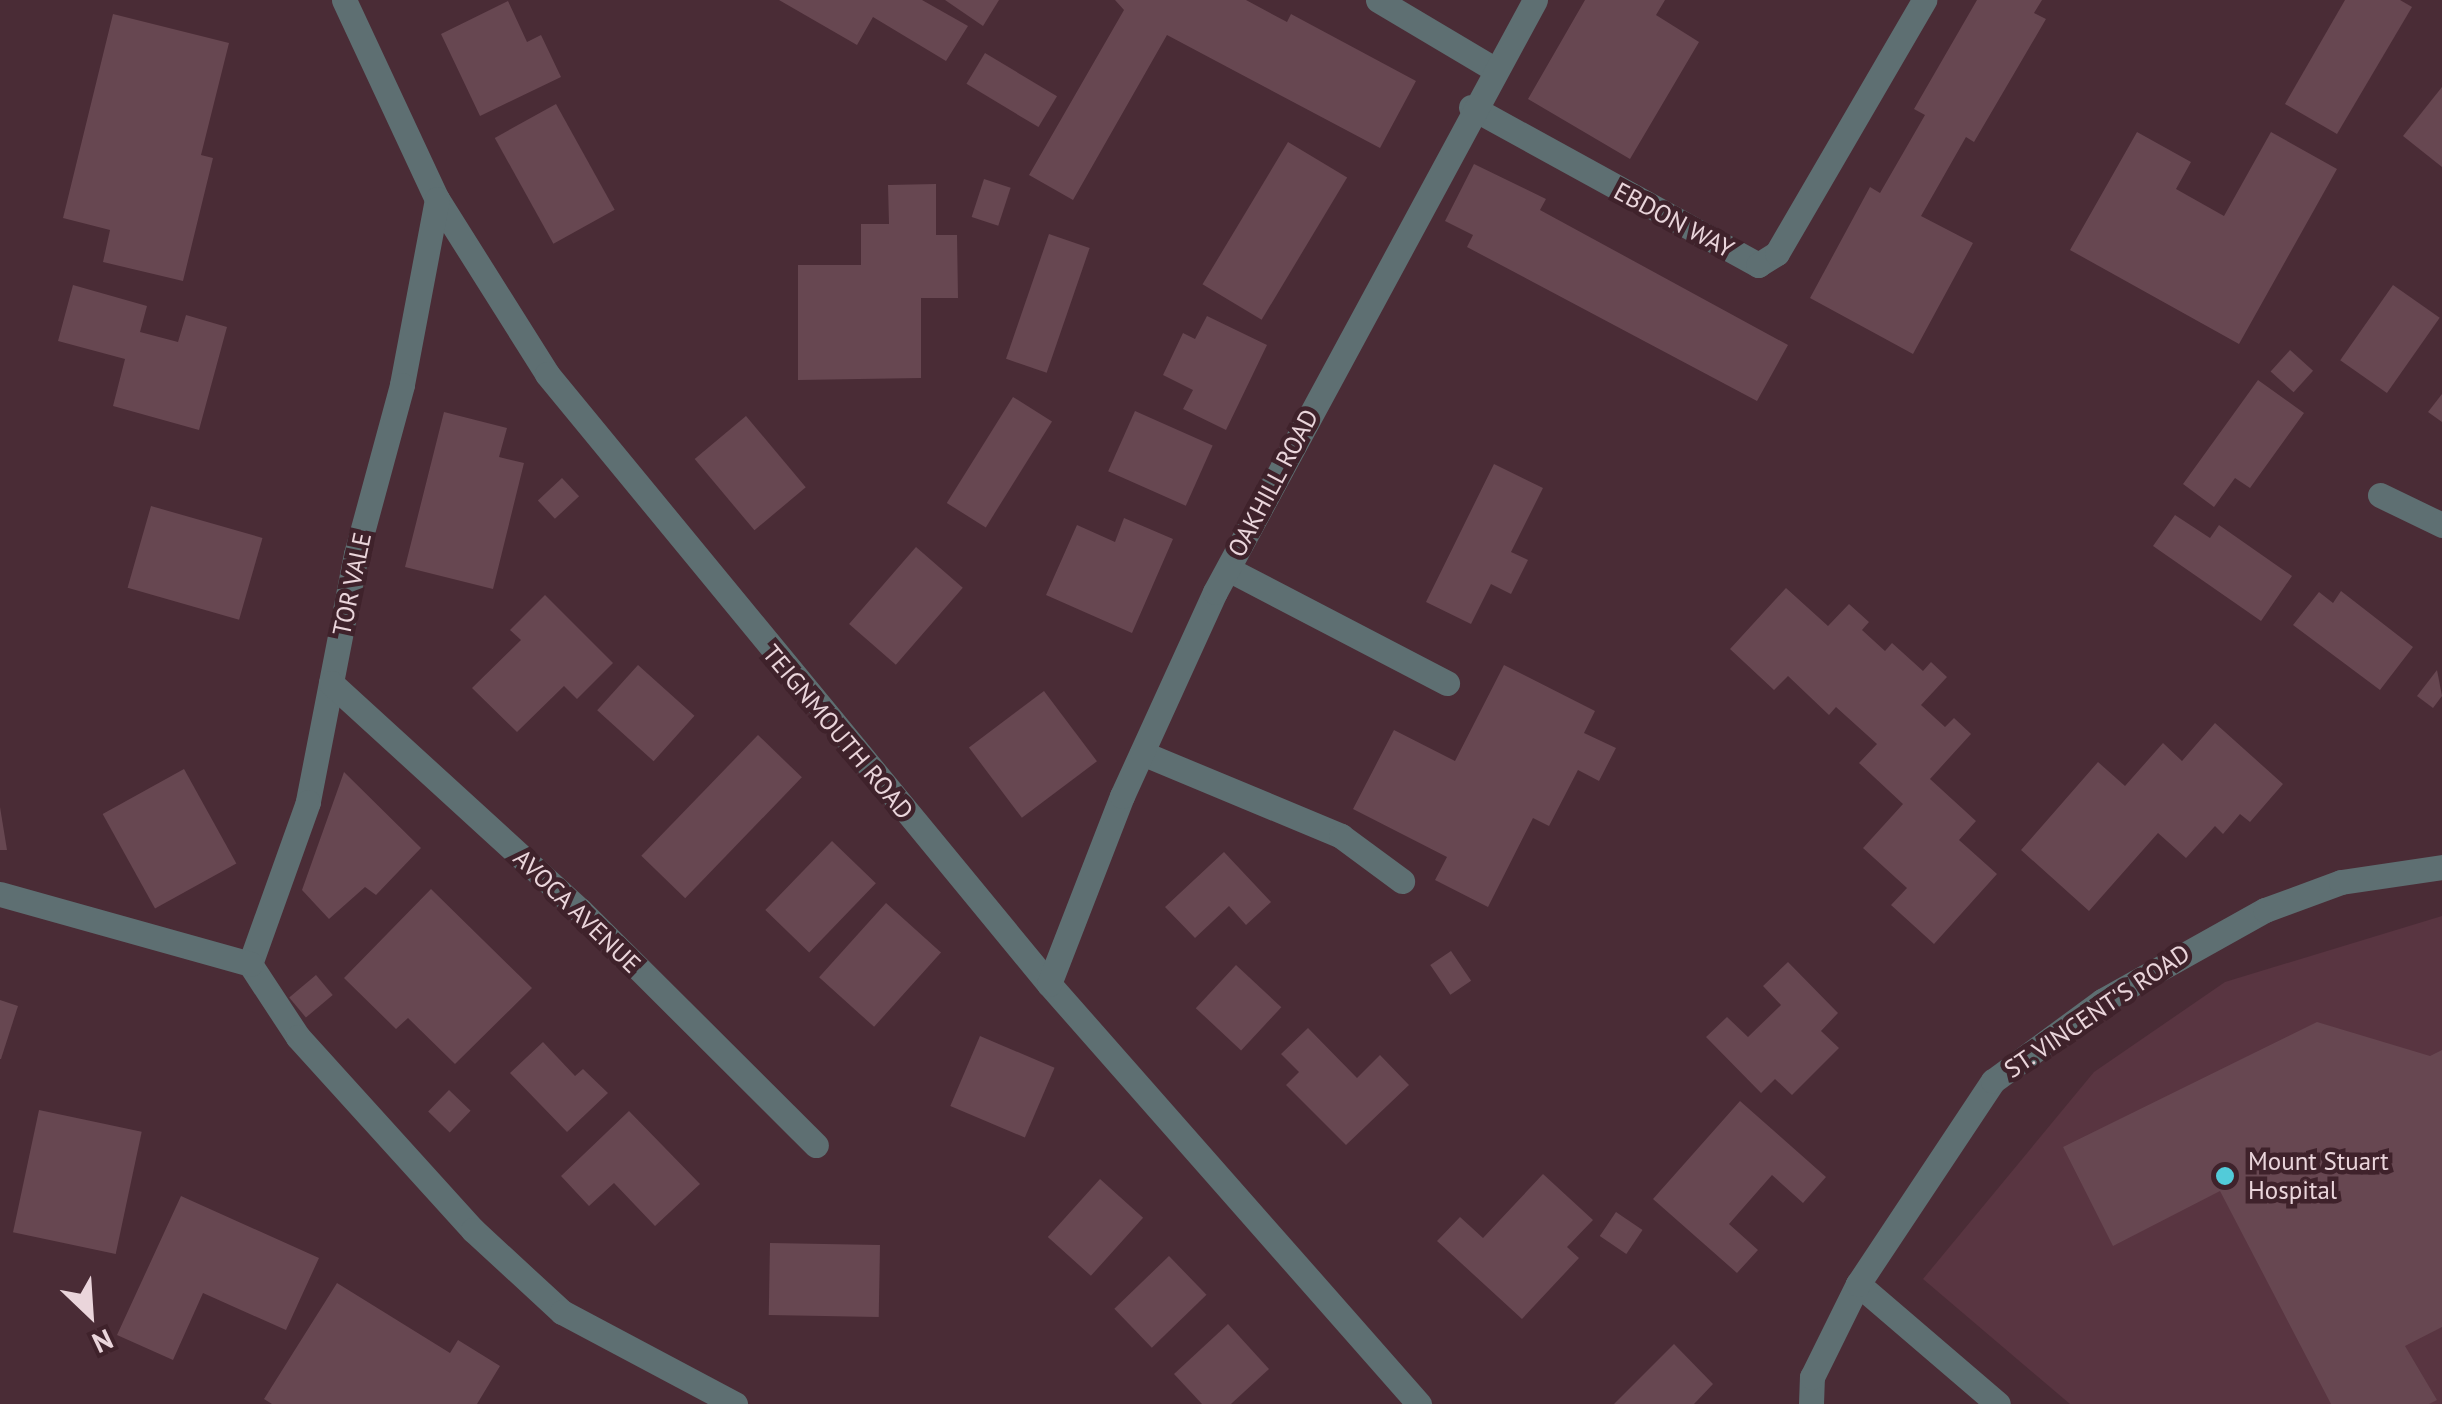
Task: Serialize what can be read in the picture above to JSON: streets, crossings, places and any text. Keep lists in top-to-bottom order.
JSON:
{
  "streets": {
    "street": [
      "EBDON WAY",
      "OAKHILL ROAD",
      "TOR VALE",
      "TEIGNMOUTH ROAD",
      "AVOCA AVENUE",
      "ST. VINCENT'S ROAD"
    ]
  },
  "crossings": [
    ["EBDON WAY", "OAKHILL ROAD"],
    ["OAKHILL ROAD", "TEIGNMOUTH ROAD"],
    ["TOR VALE", "TEIGNMOUTH ROAD"],
    ["TOR VALE", "AVOCA AVENUE"]
  ],
  "places": ["Mount Stuart Hospital"],
  "north": "bottom right"
}
